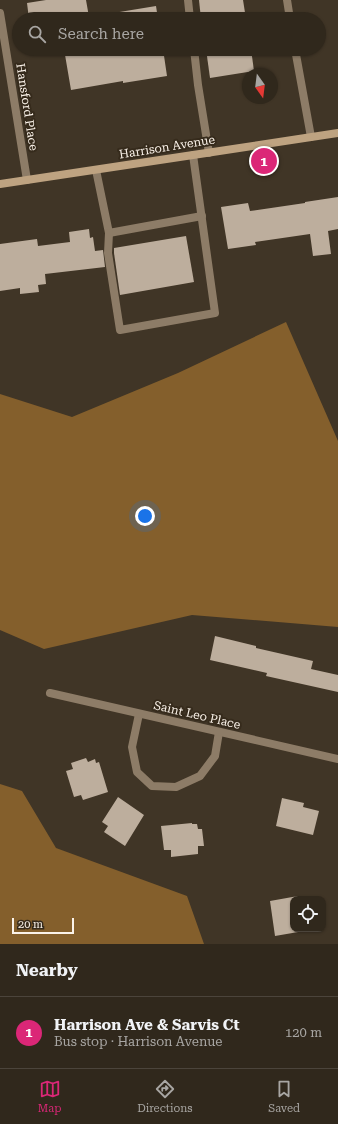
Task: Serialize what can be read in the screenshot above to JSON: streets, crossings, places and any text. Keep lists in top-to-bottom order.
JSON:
{
  "streets": {
    "main road": ["Harrison Avenue"],
    "street": ["Hansford Place", "Saint Leo Place"]
  },
  "crossings": [
    ["Hansford Place", "Harrison Avenue"]
  ],
  "scale_bar": "20 m",
  "north": "bottom",
  "page": {
    "search": "Search here",
    "pins": "1",
    "scale": "20 m",
    "heading": "Nearby",
    "list": [
      {
        "mark": "1",
        "name": "Harrison Ave & Sarvis Ct",
        "note": "Bus stop · Harrison Avenue",
        "value": "120 m"
      }
    ],
    "nav": ["Map", "Directions", "Saved"]
  }
}
